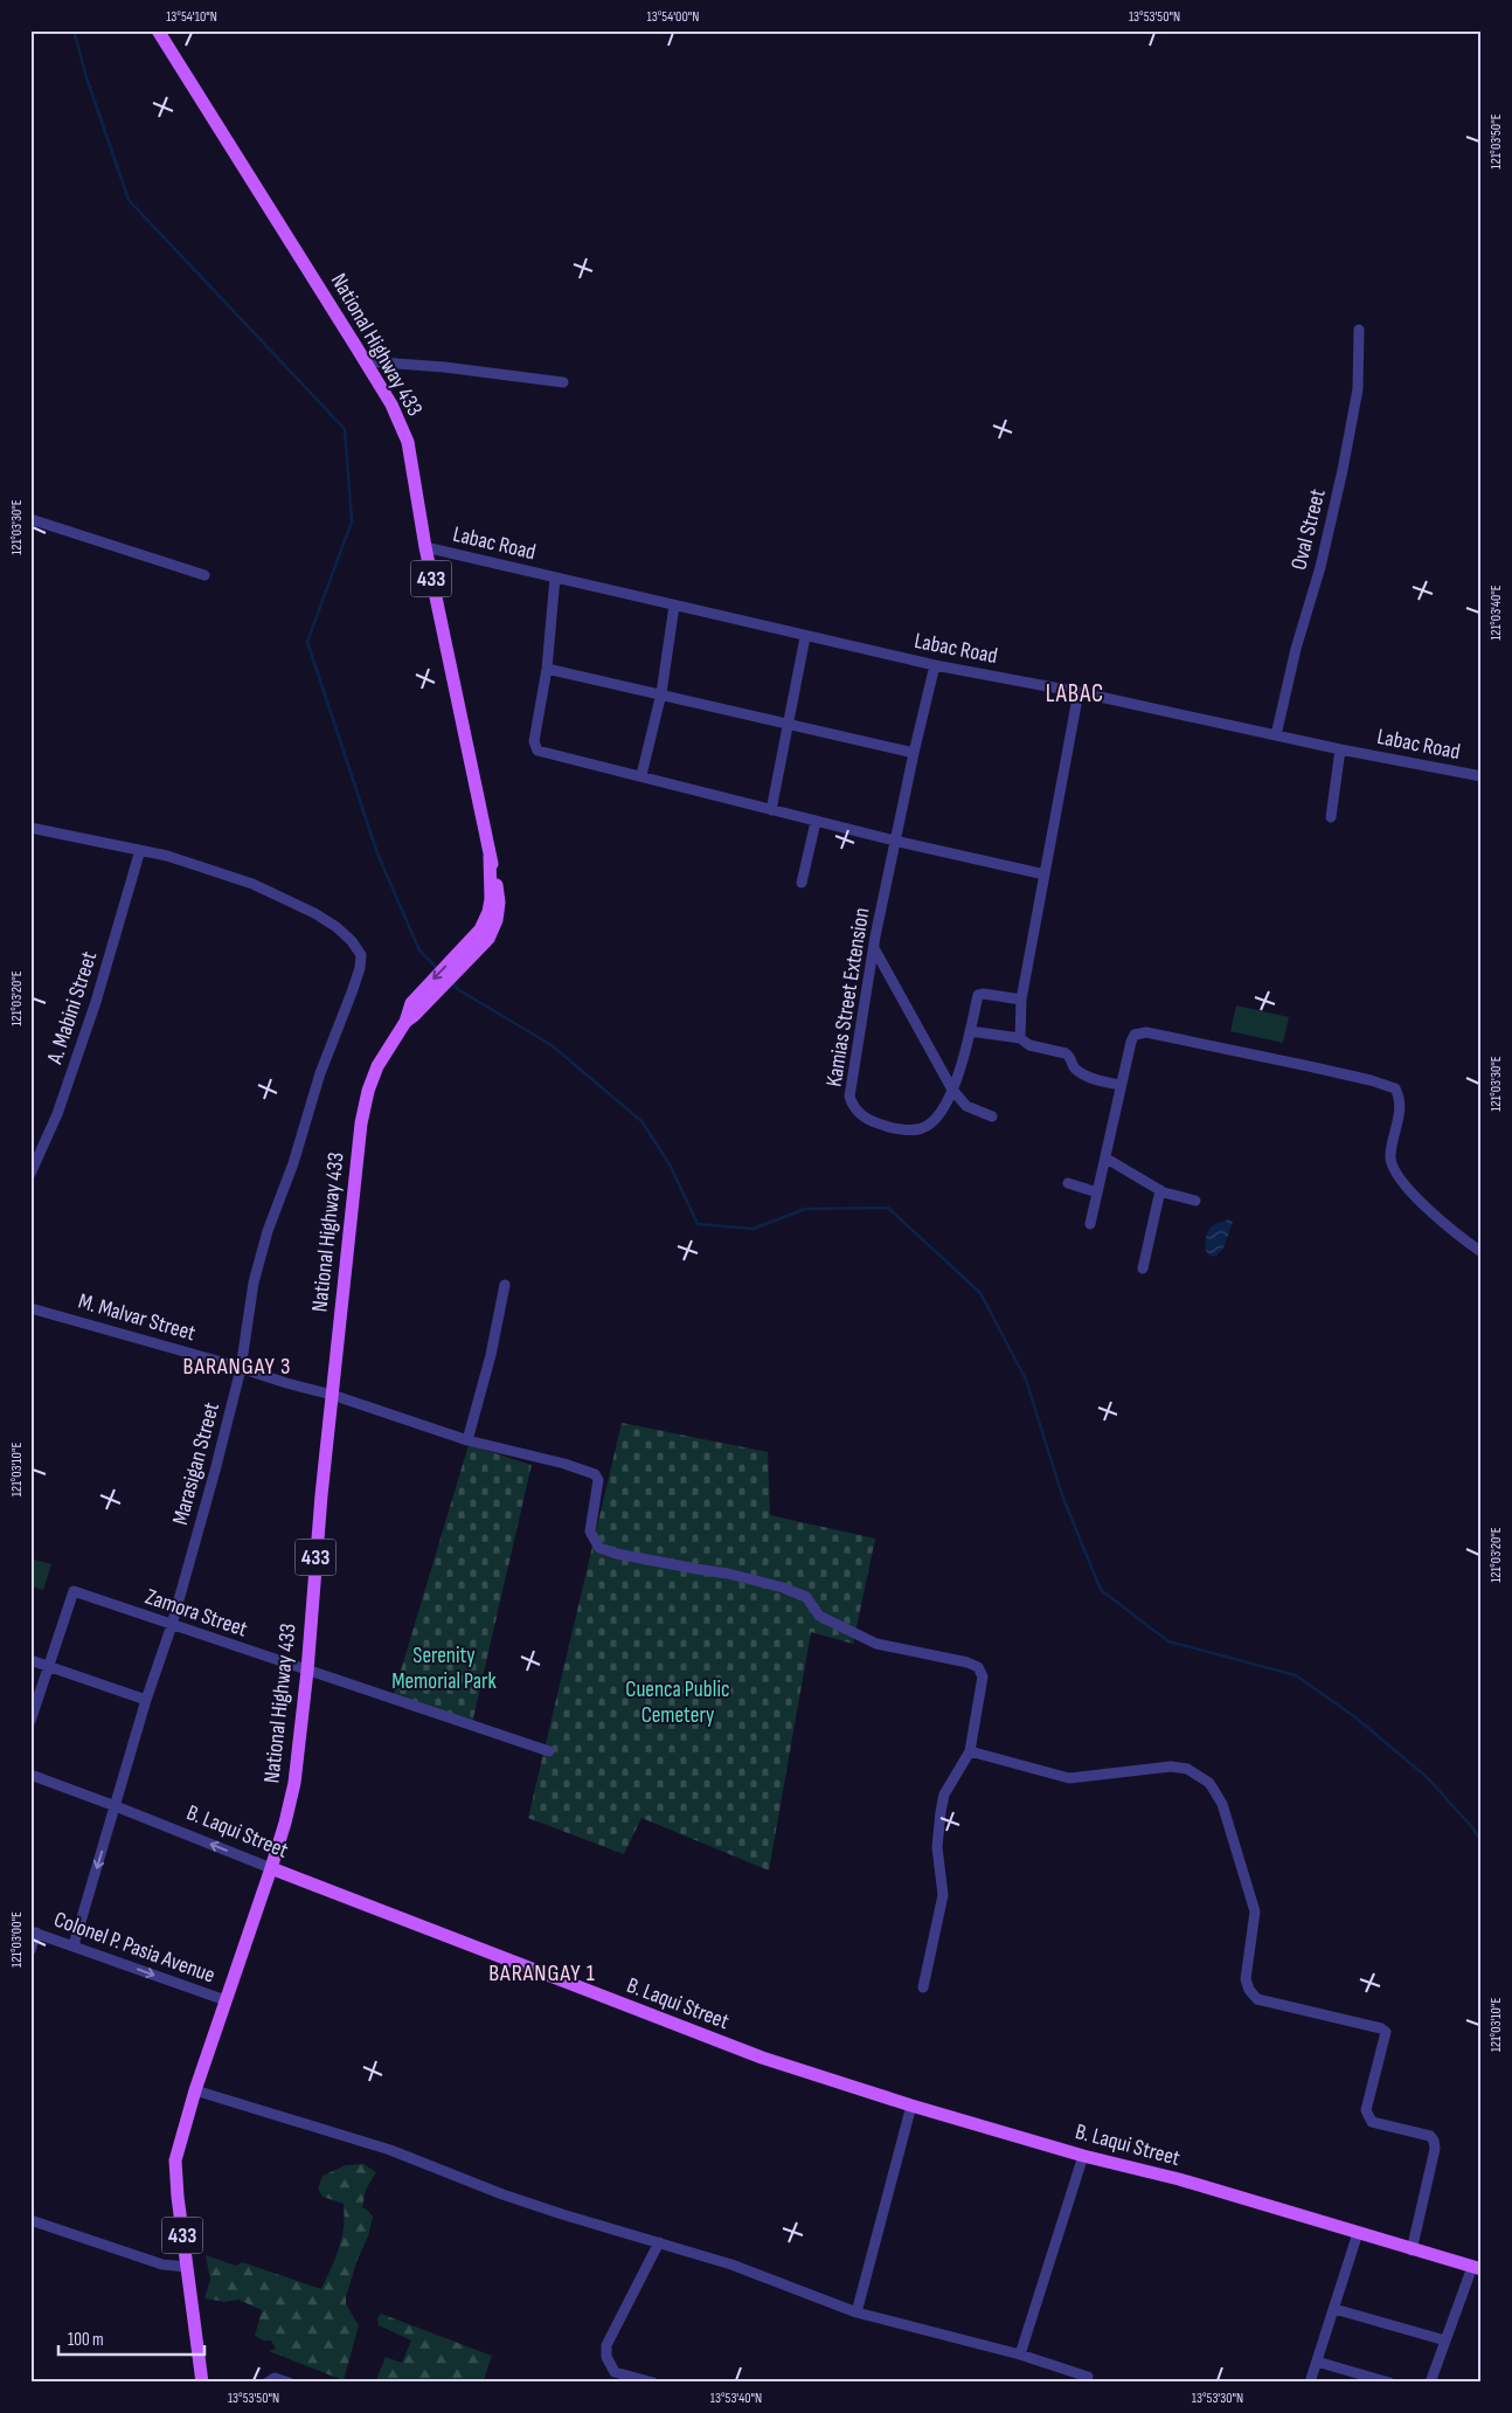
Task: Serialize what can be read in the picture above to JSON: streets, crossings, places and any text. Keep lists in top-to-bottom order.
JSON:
{
  "streets": {
    "main road": ["National Highway 433", "433", "B. Laqui Street"],
    "street": [
      "Oval Street",
      "Labac Road",
      "Kamias Street Extension",
      "A. Mabini Street",
      "M. Malvar Street",
      "Marasigan Street",
      "Zamora Street",
      "Colonel P. Pasia Avenue"
    ]
  },
  "crossings": [
    ["National Highway 433", "Labac Road"],
    ["National Highway 433", "M. Malvar Street"],
    ["National Highway 433", "Zamora Street"],
    ["National Highway 433", "B. Laqui Street"],
    ["National Highway 433", "Colonel P. Pasia Avenue"],
    ["Oval Street", "Labac Road"],
    ["Labac Road", "Kamias Street Extension"],
    ["A. Mabini Street", "Marasigan Street"],
    ["M. Malvar Street", "Marasigan Street"],
    ["Marasigan Street", "Zamora Street"],
    ["Marasigan Street", "B. Laqui Street"],
    ["Marasigan Street", "Colonel P. Pasia Avenue"]
  ],
  "one_way": ["Colonel P. Pasia Avenue"],
  "districts": ["LABAC", "BARANGAY 3", "BARANGAY 1"],
  "parks": ["Serenity Memorial Park", "Cuenca Public Cemetery"],
  "scale_bar": "100 m",
  "coordinates": [
    "13°54'10\"N",
    "13°54'00\"N",
    "13°53'50\"N",
    "121°03'50\"E",
    "121°03'30\"E",
    "121°03'40\"E",
    "121°03'20\"E",
    "121°03'10\"E",
    "121°03'00\"E",
    "13°53'40\"N",
    "13°53'30\"N"
  ]
}
